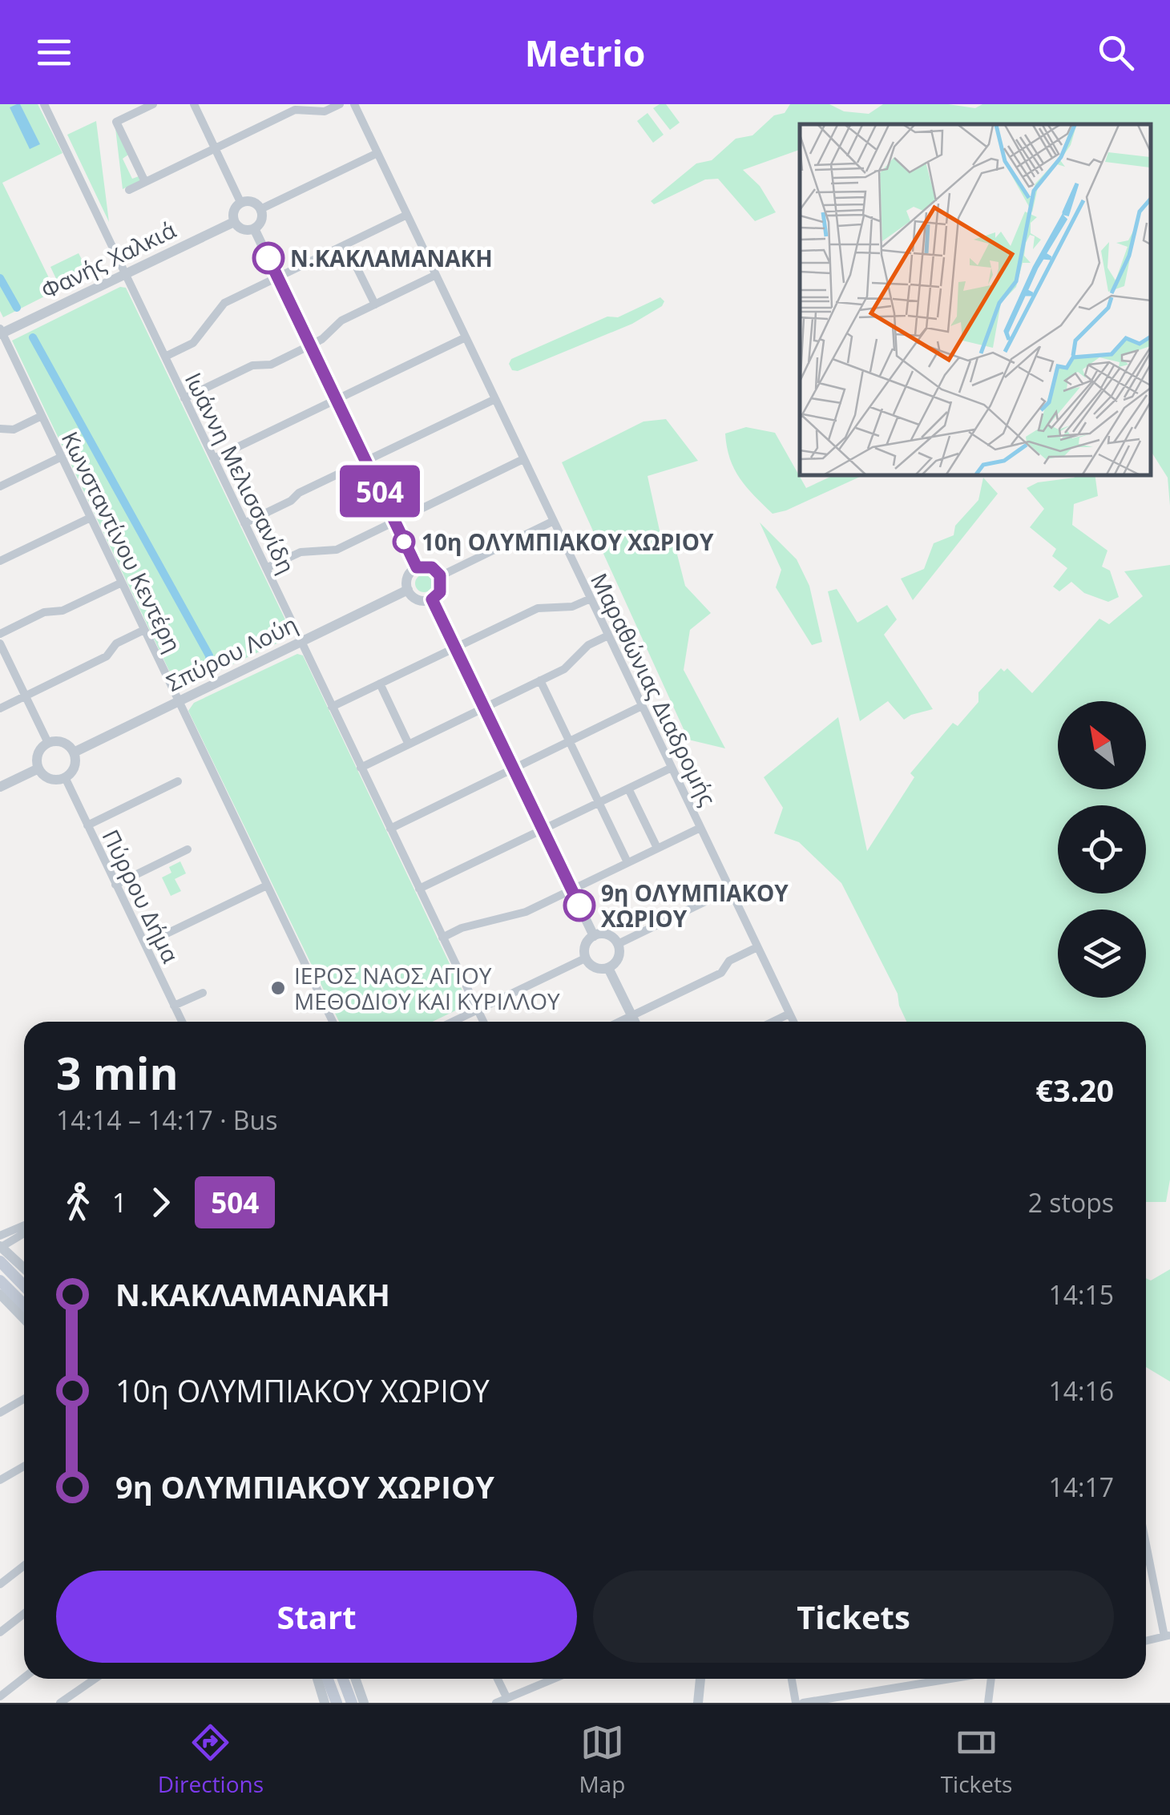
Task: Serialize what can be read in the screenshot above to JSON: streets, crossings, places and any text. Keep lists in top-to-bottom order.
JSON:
{
  "streets": {
    "street": [
      "Φανής Χαλκιά",
      "Ιωάννη Μελισσανίδη",
      "Κωνσταντίνου Κεντέρη",
      "Σπύρου Λούη",
      "Μαραθώνιας Διαδρομής",
      "Πύρρου Δήμα"
    ]
  },
  "crossings": [
    ["Φανής Χαλκιά", "Ιωάννη Μελισσανίδη"],
    ["Φανής Χαλκιά", "Κωνσταντίνου Κεντέρη"],
    ["Ιωάννη Μελισσανίδη", "Σπύρου Λούη"],
    ["Κωνσταντίνου Κεντέρη", "Σπύρου Λούη"],
    ["Σπύρου Λούη", "Πύρρου Δήμα"]
  ],
  "places": [
    "Ν.ΚΑΚΛΑΜΑΝΑΚΗ",
    "10η ΟΛΥΜΠΙΑΚΟΥ ΧΩΡΙΟΥ",
    "9η ΟΛΥΜΠΙΑΚΟΥ ΧΩΡΙΟΥ",
    "ΙΕΡΟΣ ΝΑΟΣ ΑΓΙΟΥ ΜΕΘΟΔΙΟΥ ΚΑΙ ΚΥΡΙΛΛΟΥ"
  ],
  "lines": ["bus line 504"],
  "north": "top left",
  "page": {
    "header": "Metrio",
    "on_map": "504",
    "heading": ["3 min", "14:14 – 14:17 · Bus", "€3.20"],
    "legs": ["1", "504", "2 stops"],
    "list": [
      {
        "name": "Ν.ΚΑΚΛΑΜΑΝΑΚΗ",
        "value": "14:15"
      },
      {
        "name": "10η ΟΛΥΜΠΙΑΚΟΥ ΧΩΡΙΟΥ",
        "value": "14:16"
      },
      {
        "name": "9η ΟΛΥΜΠΙΑΚΟΥ ΧΩΡΙΟΥ",
        "value": "14:17"
      }
    ],
    "buttons": ["Start", "Tickets"],
    "tabs": ["Directions", "Map", "Tickets"]
  }
}
